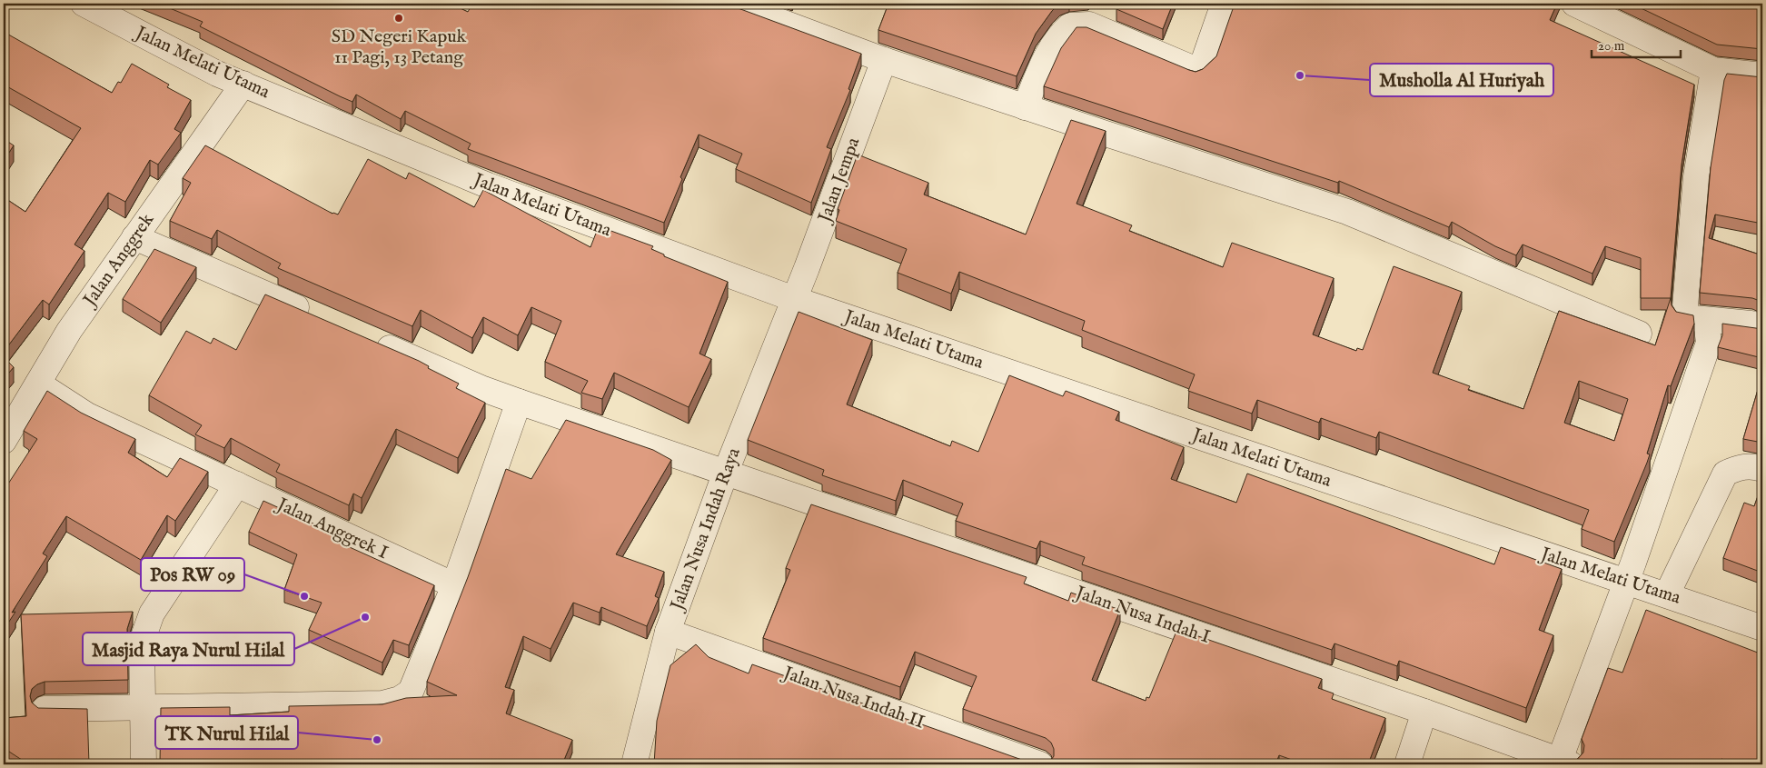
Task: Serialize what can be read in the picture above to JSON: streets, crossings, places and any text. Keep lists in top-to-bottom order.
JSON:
{
  "streets": {
    "street": [
      "Jalan Melati Utama",
      "Jalan Jempa",
      "Jalan Anggrek",
      "Jalan Anggrek I",
      "Jalan Nusa Indah Raya",
      "Jalan Nusa Indah I",
      "Jalan Nusa Indah II"
    ]
  },
  "crossings": [
    ["Jalan Melati Utama", "Jalan Jempa"],
    ["Jalan Melati Utama", "Jalan Anggrek"],
    ["Jalan Melati Utama", "Jalan Nusa Indah Raya"],
    ["Jalan Jempa", "Jalan Nusa Indah Raya"],
    ["Jalan Anggrek", "Jalan Anggrek I"],
    ["Jalan Nusa Indah Raya", "Jalan Nusa Indah I"],
    ["Jalan Nusa Indah Raya", "Jalan Nusa Indah II"]
  ],
  "places": [
    "SD Negeri Kapuk 11 Pagi, 13 Petang",
    "Musholla Al Huriyah",
    "Pos RW 09",
    "Masjid Raya Nurul Hilal",
    "TK Nurul Hilal"
  ],
  "scale_bar": "20 m"
}
